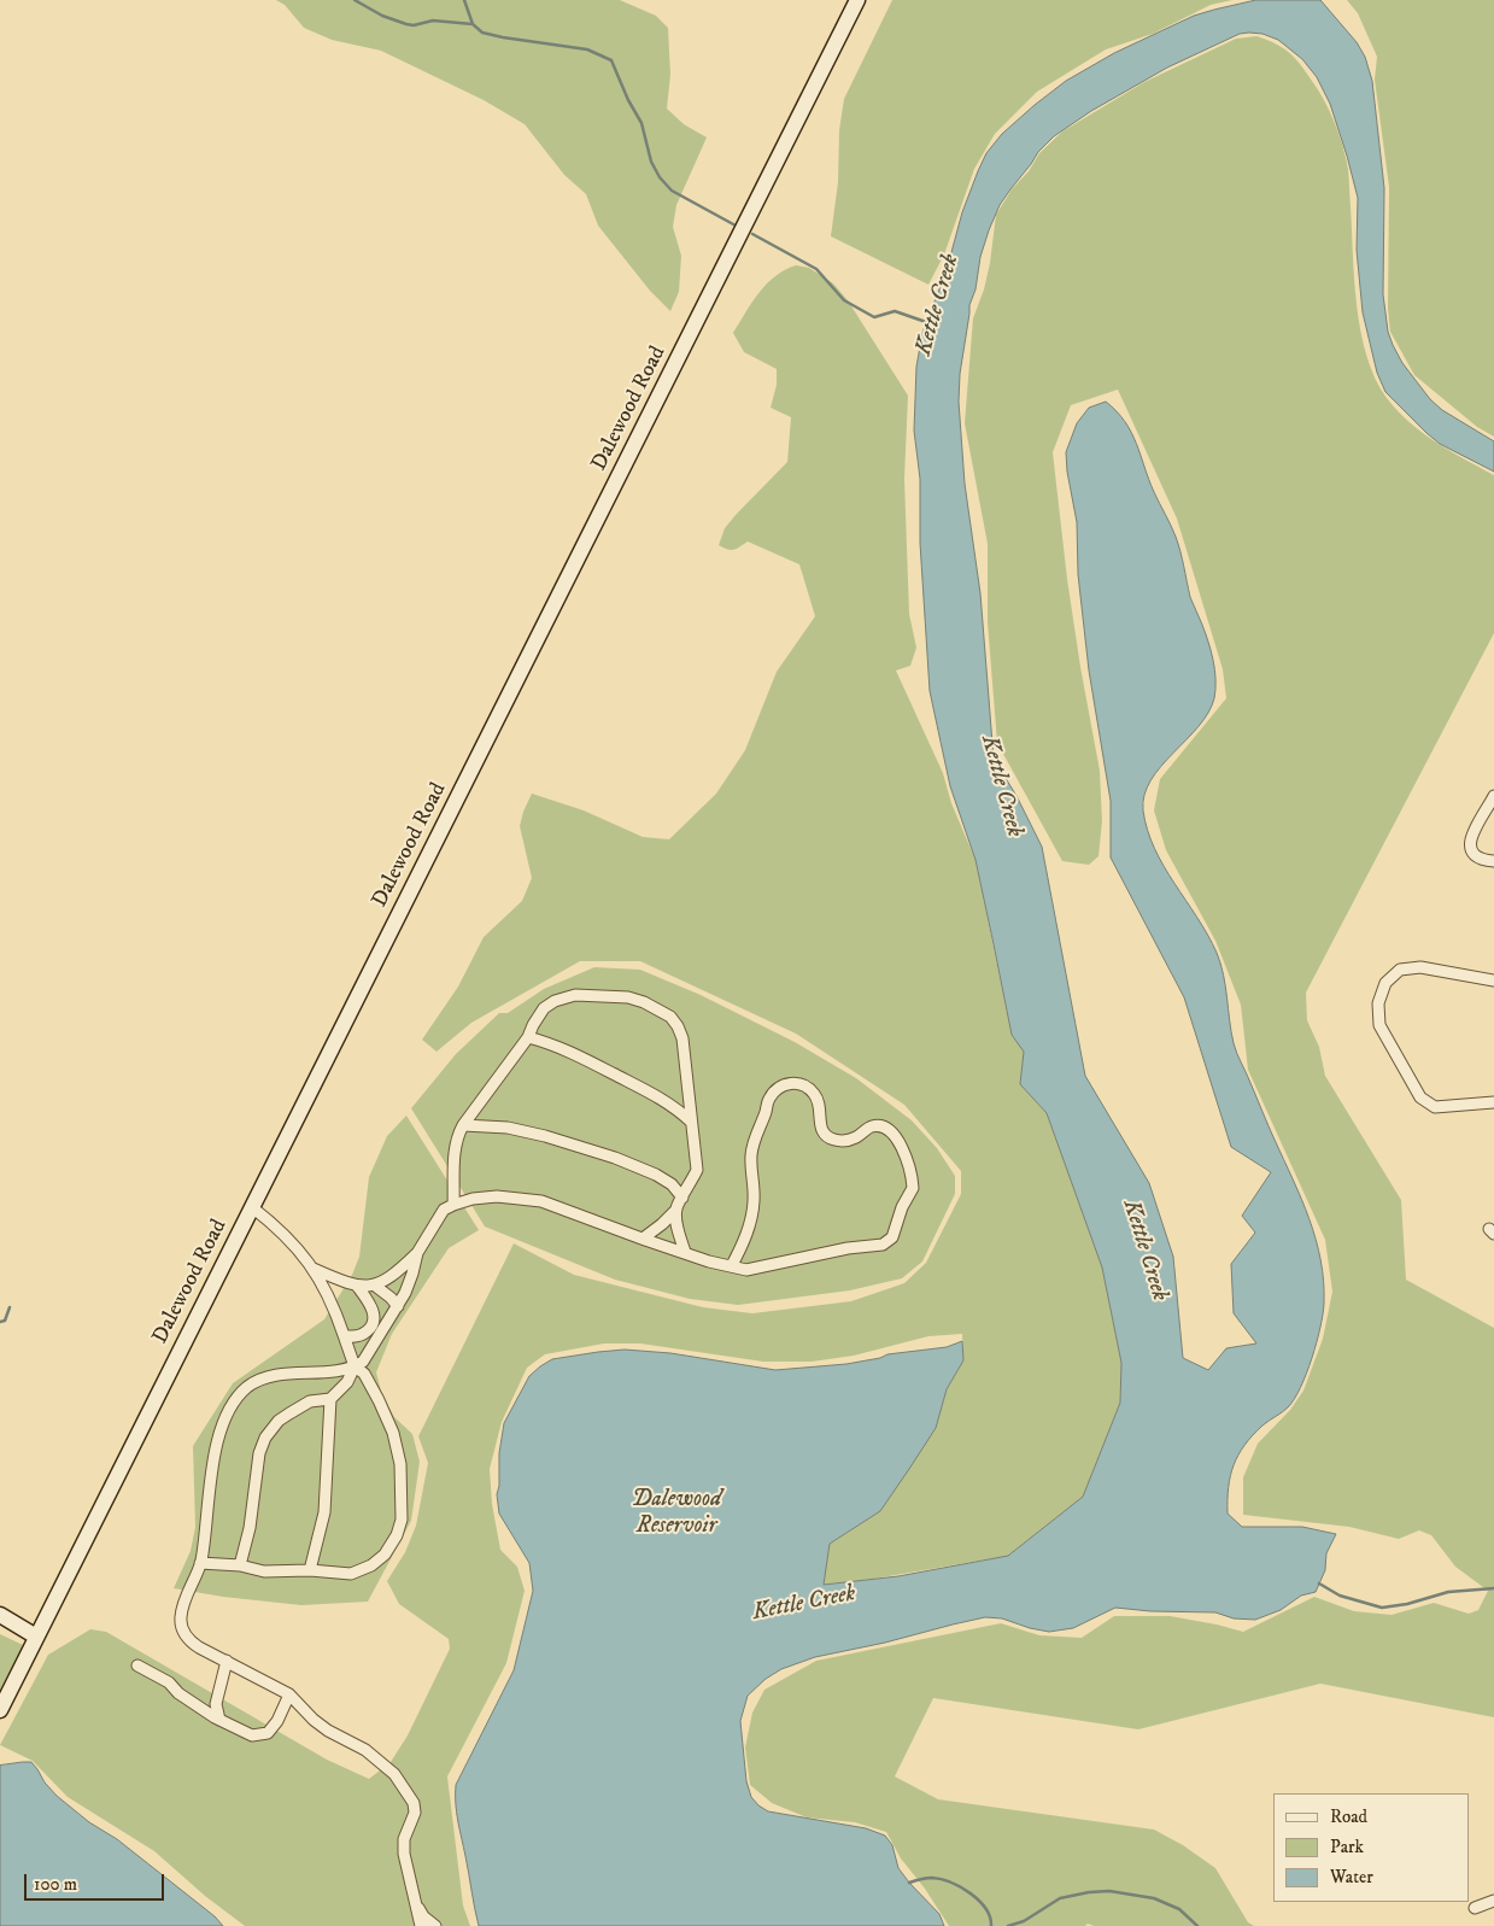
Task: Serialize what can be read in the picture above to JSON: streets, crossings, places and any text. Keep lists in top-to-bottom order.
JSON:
{
  "streets": {
    "main road": ["Dalewood Road"]
  },
  "water": ["Kettle Creek", "Dalewood Reservoir"],
  "legend": ["Road", "Park", "Water"],
  "scale_bar": "100 m"
}
